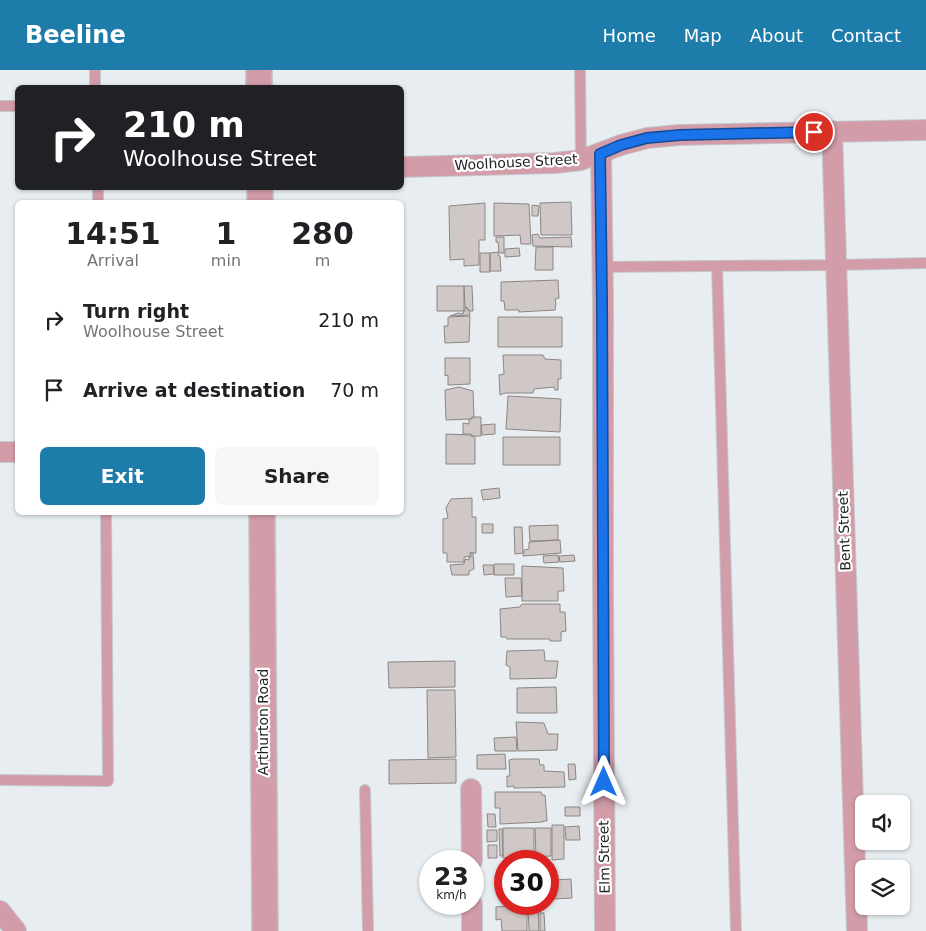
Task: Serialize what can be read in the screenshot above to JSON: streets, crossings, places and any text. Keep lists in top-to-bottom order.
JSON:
{
  "streets": {
    "street": [
      "Woolhouse Street",
      "Bent Street",
      "Arthurton Road",
      "Elm Street"
    ]
  },
  "crossings": [
    ["Woolhouse Street", "Bent Street"],
    ["Woolhouse Street", "Elm Street"]
  ],
  "page": {
    "header": "Beeline",
    "nav": [
      "Home",
      "Map",
      "About",
      "Contact"
    ],
    "turn": ["210 m", "Woolhouse Street"],
    "eta": [
      "14:51",
      "Arrival",
      "1",
      "min",
      "280",
      "m"
    ],
    "list": [
      {
        "name": "Turn right",
        "note": "Woolhouse Street",
        "value": "210 m"
      },
      {
        "name": "Arrive at destination",
        "value": "70 m"
      }
    ],
    "buttons": ["Exit", "Share"],
    "speed": "23 km/h",
    "limit": "30"
  }
}
